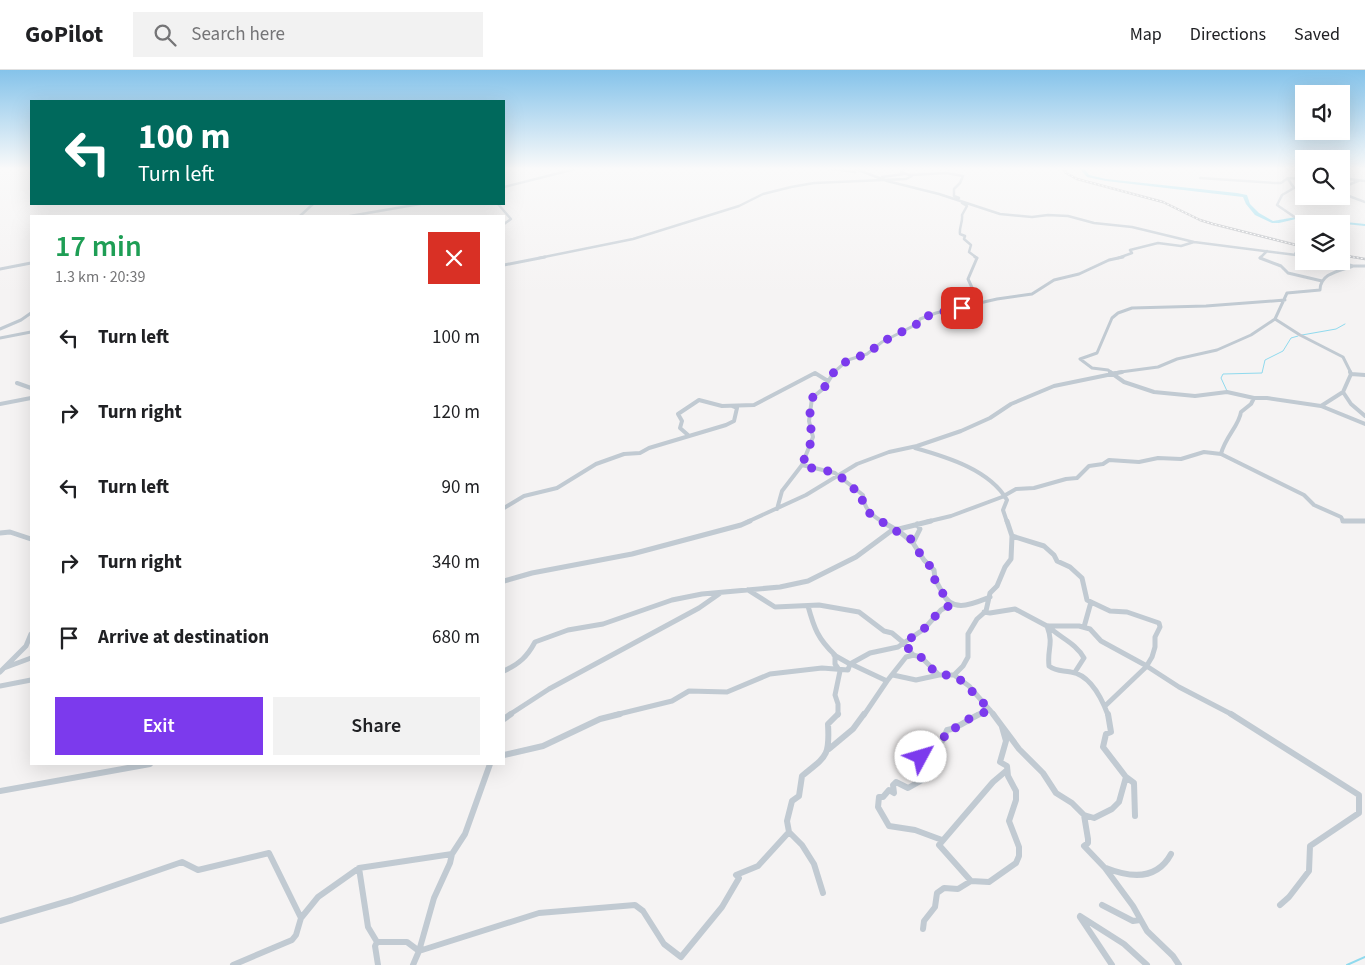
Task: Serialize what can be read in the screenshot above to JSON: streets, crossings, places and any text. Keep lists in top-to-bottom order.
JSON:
{
  "page": {
    "header": "GoPilot",
    "search": "Search here",
    "nav": ["Map", "Directions", "Saved"],
    "turn": ["100 m", "Turn left"],
    "heading": ["17 min", "1.3 km · 20:39"],
    "list": [
      {
        "name": "Turn left",
        "value": "100 m"
      },
      {
        "name": "Turn right",
        "value": "120 m"
      },
      {
        "name": "Turn left",
        "value": "90 m"
      },
      {
        "name": "Turn right",
        "value": "340 m"
      },
      {
        "name": "Arrive at destination",
        "value": "680 m"
      }
    ],
    "buttons": ["Exit", "Share"]
  }
}
